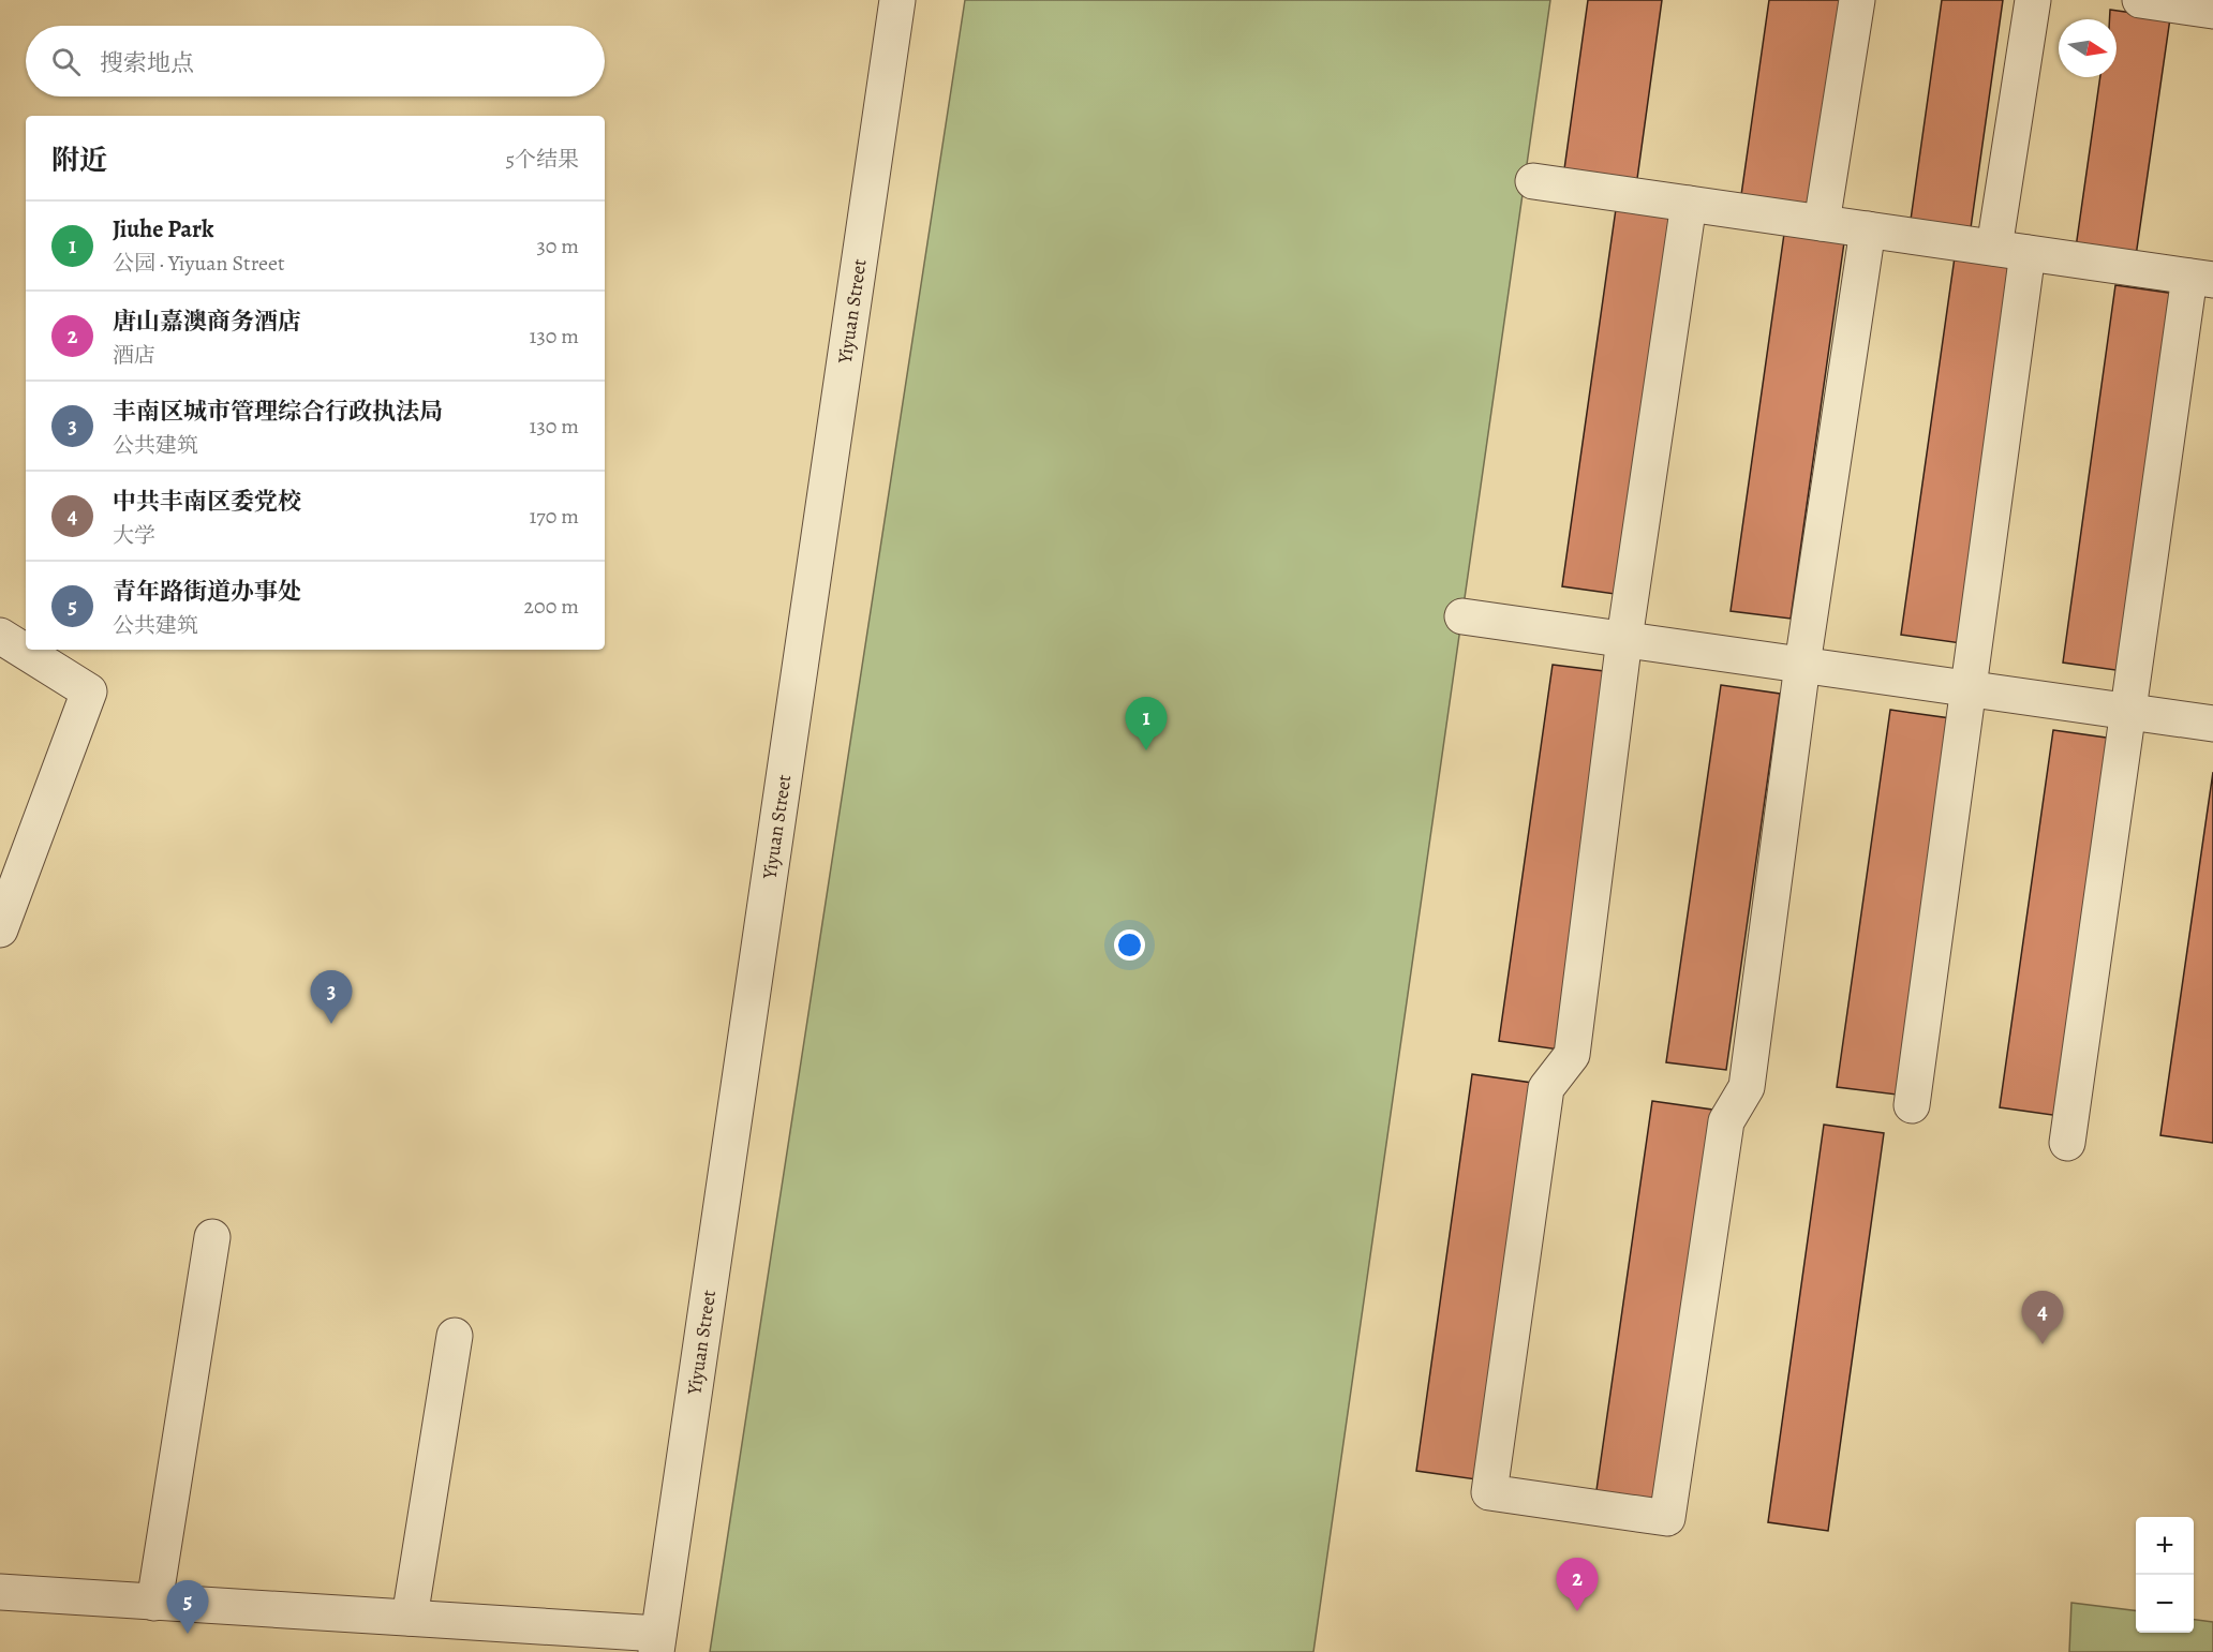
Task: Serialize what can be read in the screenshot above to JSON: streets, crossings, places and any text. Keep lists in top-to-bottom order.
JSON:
{
  "streets": {
    "street": ["Yiyuan Street"]
  },
  "north": "right",
  "page": {
    "search": "搜索地点",
    "heading": ["附近", "5个结果"],
    "list": [
      {
        "mark": "1",
        "name": "Jiuhe Park",
        "note": "公园 · Yiyuan Street",
        "value": "30 m"
      },
      {
        "mark": "2",
        "name": "唐山嘉澳商务酒店",
        "note": "酒店",
        "value": "130 m"
      },
      {
        "mark": "3",
        "name": "丰南区城市管理综合行政执法局",
        "note": "公共建筑",
        "value": "130 m"
      },
      {
        "mark": "4",
        "name": "中共丰南区委党校",
        "note": "大学",
        "value": "170 m"
      },
      {
        "mark": "5",
        "name": "青年路街道办事处",
        "note": "公共建筑",
        "value": "200 m"
      }
    ],
    "pins": [
      "1",
      "3",
      "4",
      "2",
      "5"
    ],
    "map_buttons": ["+", "−"]
  }
}
